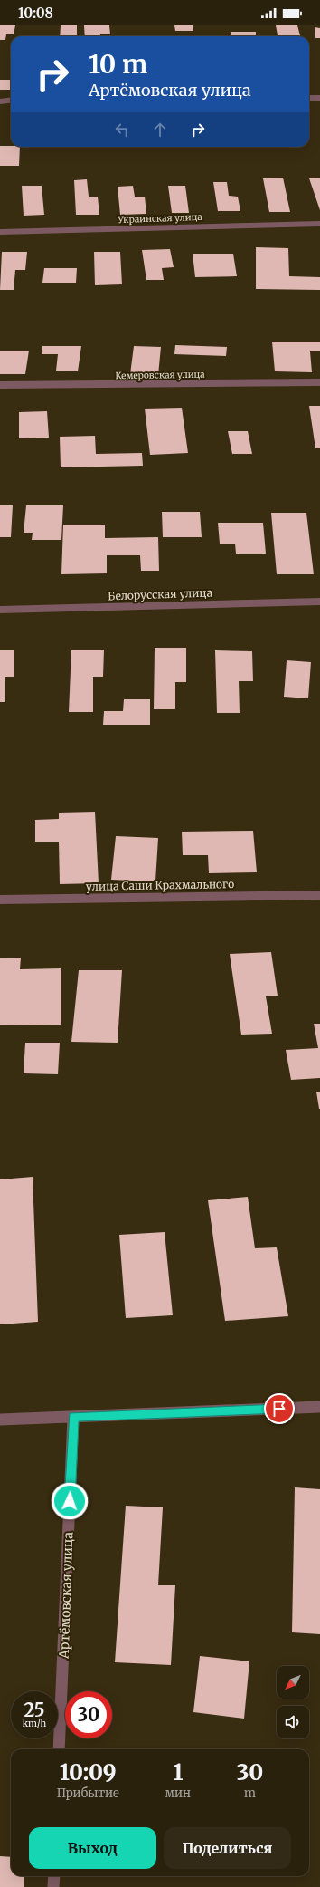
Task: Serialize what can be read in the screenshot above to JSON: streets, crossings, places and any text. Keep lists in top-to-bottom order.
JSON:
{
  "streets": {
    "street": [
      "Украинская улица",
      "Кемеровская улица",
      "Белорусская улица",
      "улица Саши Крахмального",
      "Артёмовская улица"
    ]
  },
  "north": "bottom left",
  "page": {
    "status": "10:08",
    "turn": ["10 m", "Артёмовская улица"],
    "speed": "25 km/h",
    "limit": "30",
    "eta": [
      "10:09",
      "Прибытие",
      "1",
      "мин",
      "30",
      "m"
    ],
    "buttons": ["Выход", "Поделиться"]
  }
}
